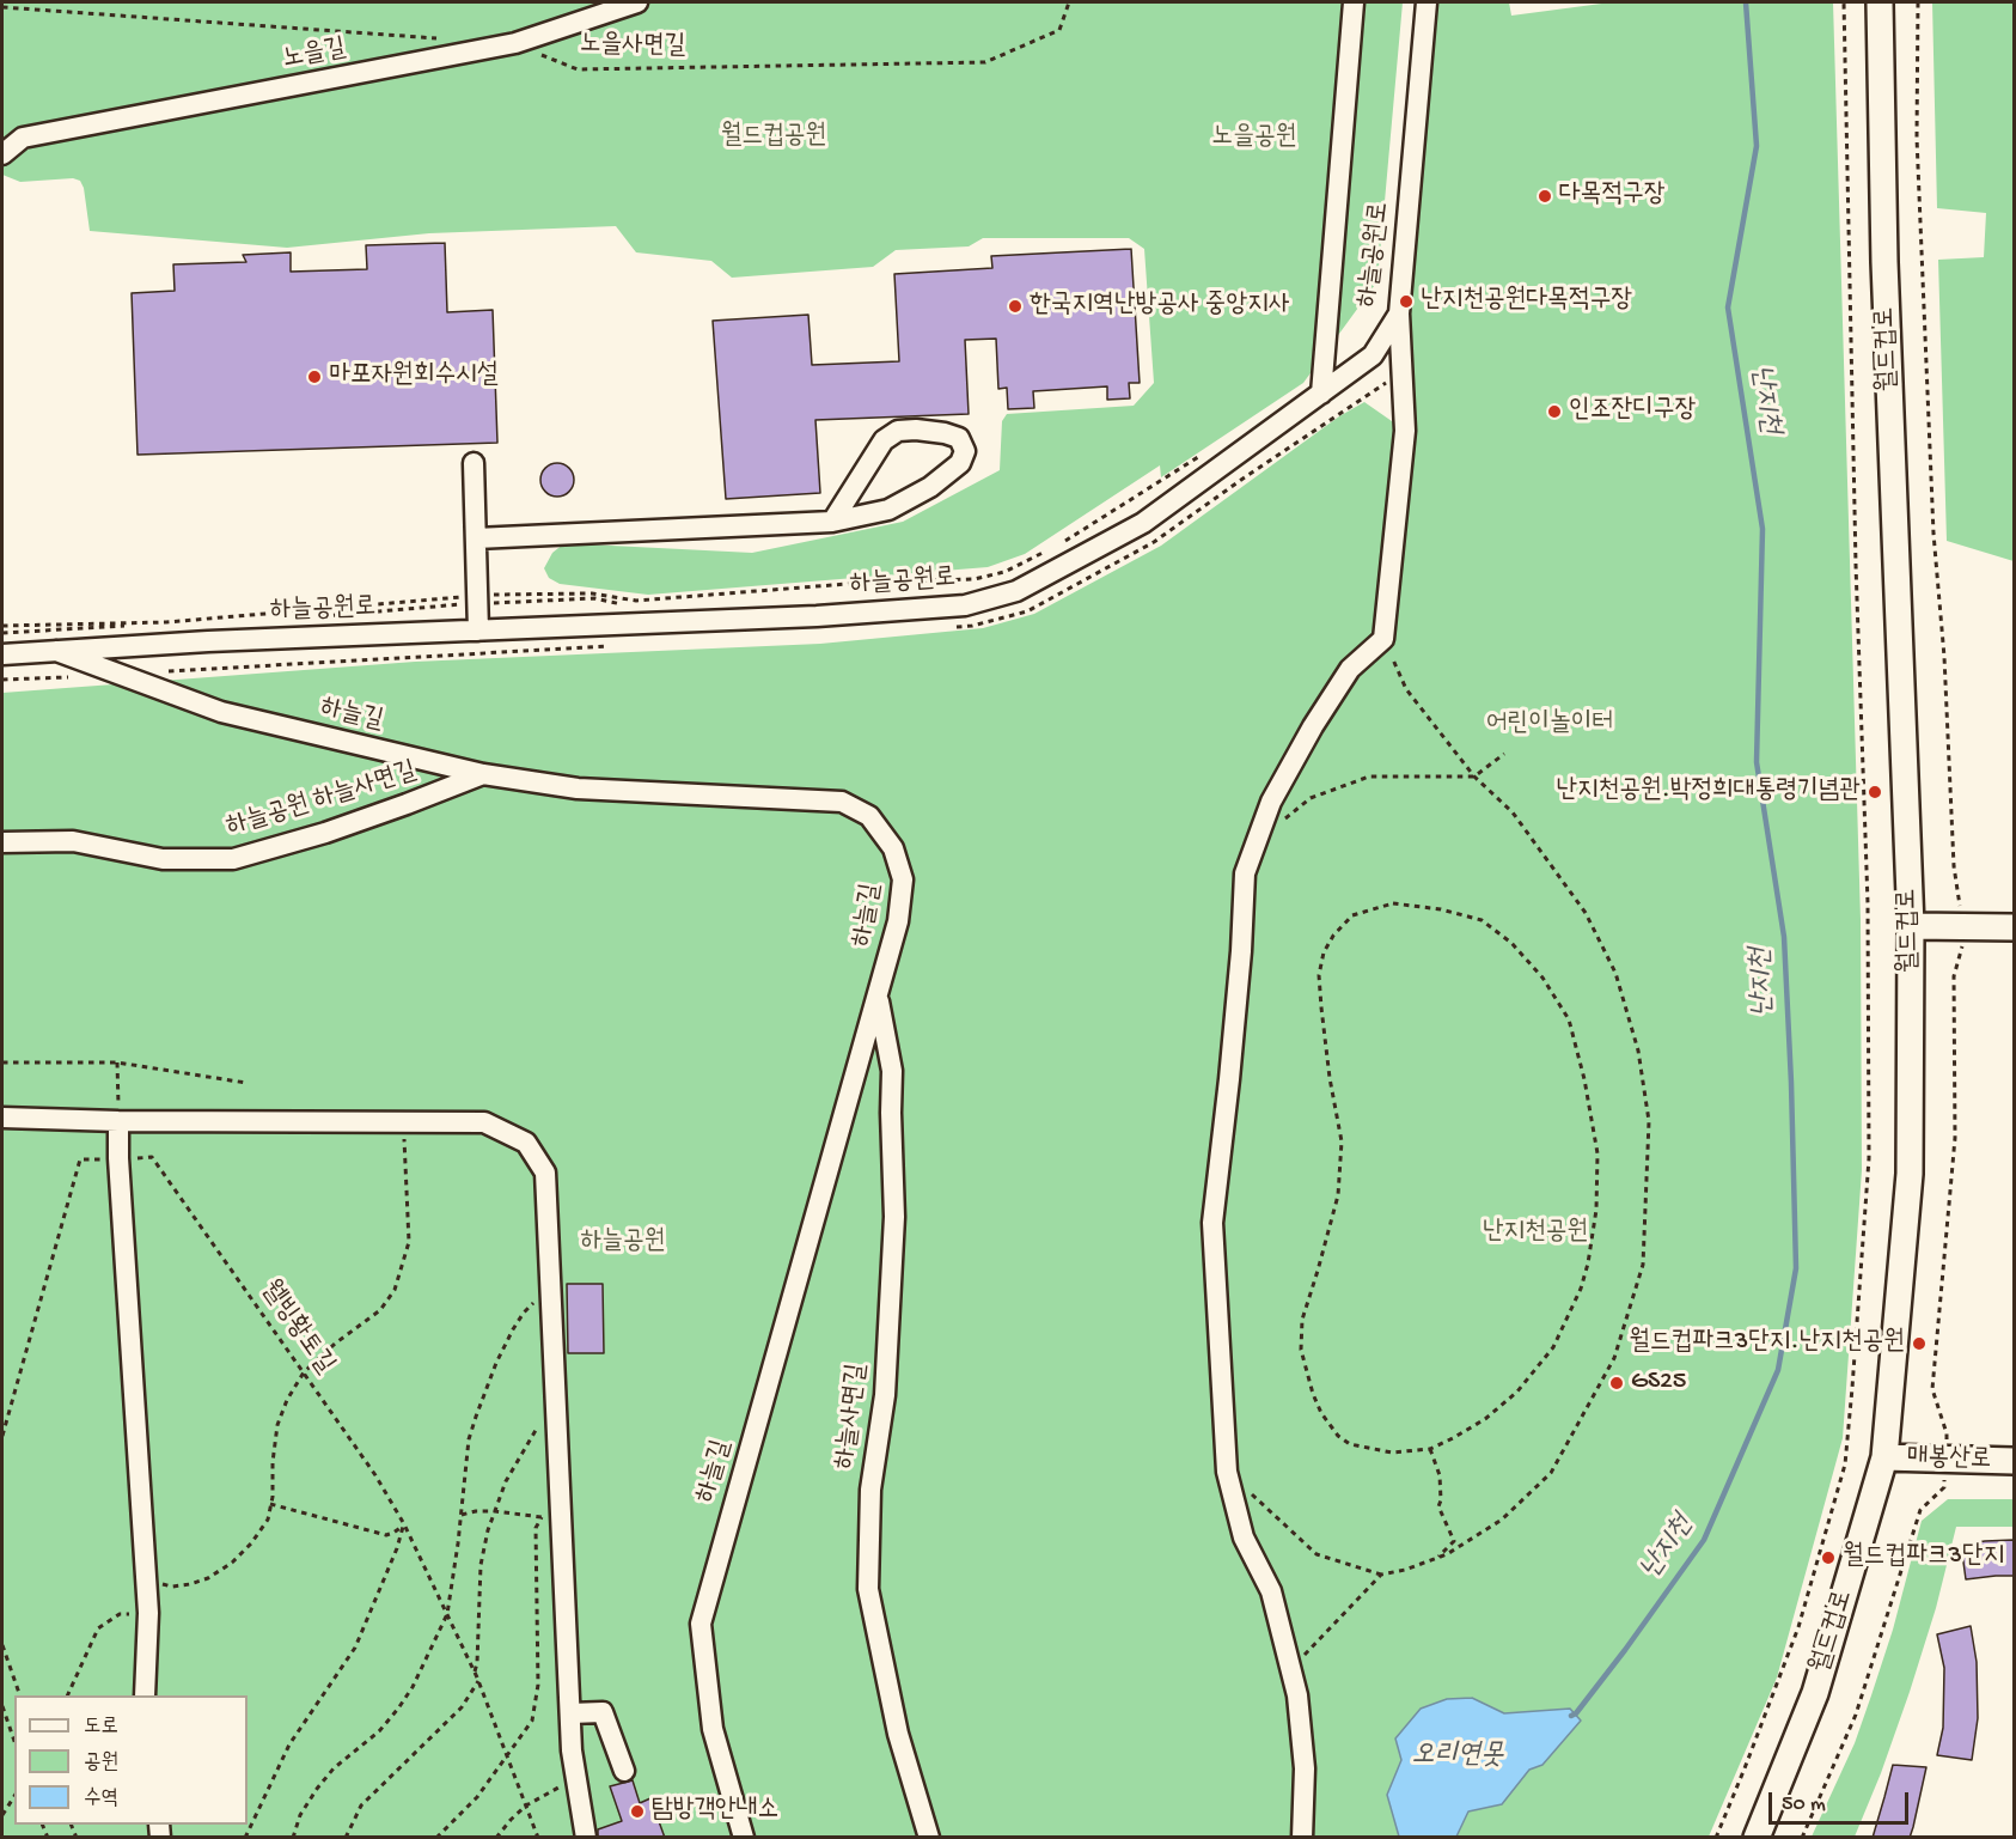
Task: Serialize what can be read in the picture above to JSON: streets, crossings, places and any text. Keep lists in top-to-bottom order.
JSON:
{
  "streets": {
    "main road": ["월드컵로", "매봉산로"],
    "street": [
      "노을길",
      "하늘공원로",
      "하늘길",
      "하늘공원 하늘사면길",
      "하늘사면길"
    ],
    "path": ["노을사면길", "웰빙황토길"]
  },
  "crossings": [
    ["노을사면길", "노을길"],
    ["하늘공원로", "하늘길"],
    ["월드컵로", "매봉산로"],
    ["하늘길", "하늘공원 하늘사면길"],
    ["하늘길", "하늘사면길"]
  ],
  "water": ["난지천", "오리연못"],
  "parks": [
    "월드컵공원",
    "노을공원",
    "어린이놀이터",
    "난지천공원",
    "하늘공원"
  ],
  "places": [
    "다목적구장",
    "난지천공원다목적구장",
    "한국지역난방공사 중앙지사",
    "마포자원회수시설",
    "인조잔디구장",
    "난지천공원.박정희대통령기념관",
    "월드컵파크3단지.난지천공원",
    "GS25",
    "월드컵파크3단지",
    "탐방객안내소"
  ],
  "legend": ["도로", "공원", "수역"],
  "scale_bar": "50 m"
}
